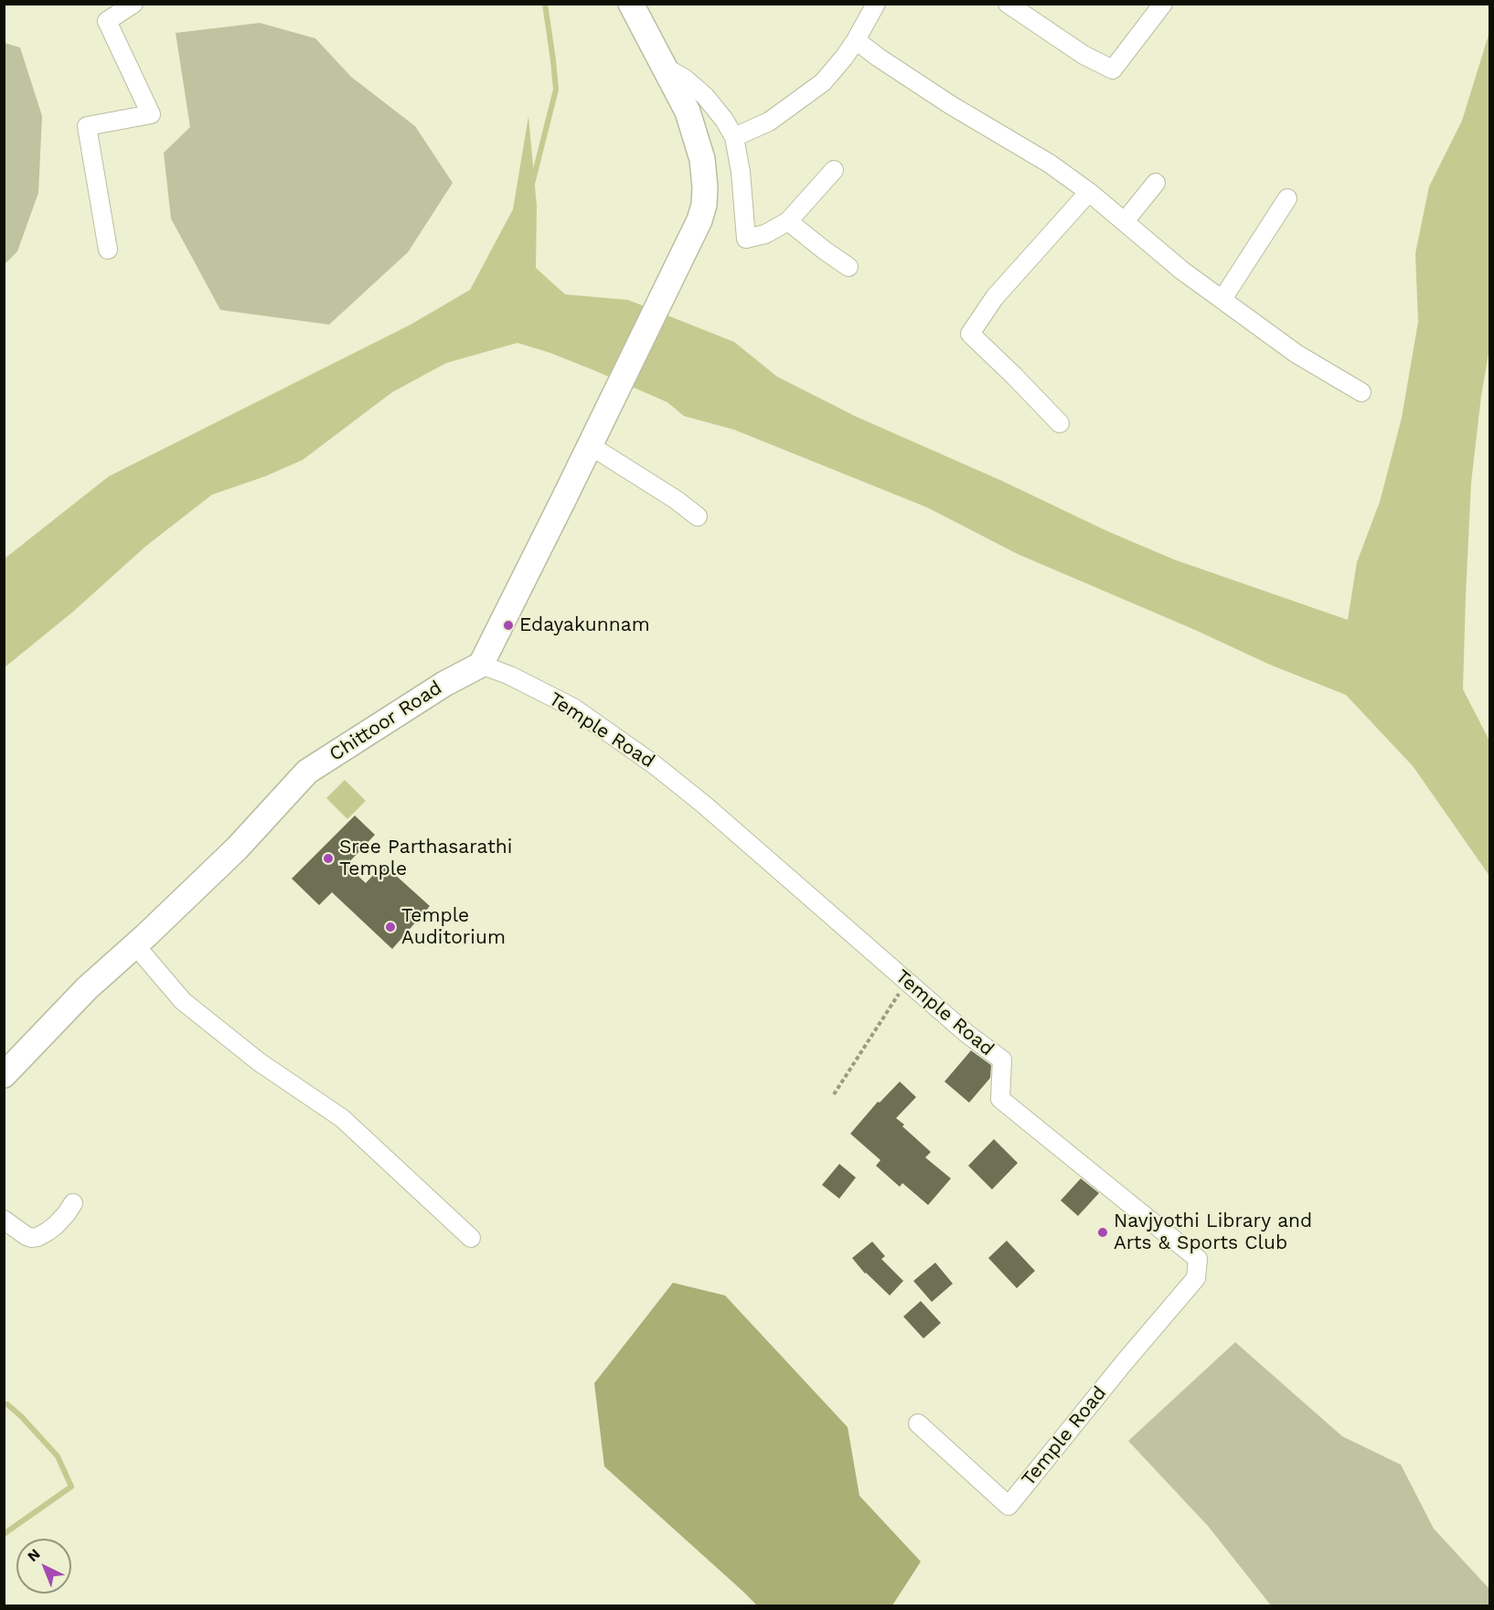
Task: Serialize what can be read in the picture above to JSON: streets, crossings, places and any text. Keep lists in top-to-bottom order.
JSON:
{
  "streets": {
    "main road": ["Chittoor Road"],
    "street": ["Temple Road"]
  },
  "crossings": [
    ["Chittoor Road", "Temple Road"]
  ],
  "places": [
    "Edayakunnam",
    "Sree Parthasarathi Temple",
    "Temple Auditorium",
    "Navjyothi Library and Arts & Sports Club"
  ],
  "north": "top left"
}
